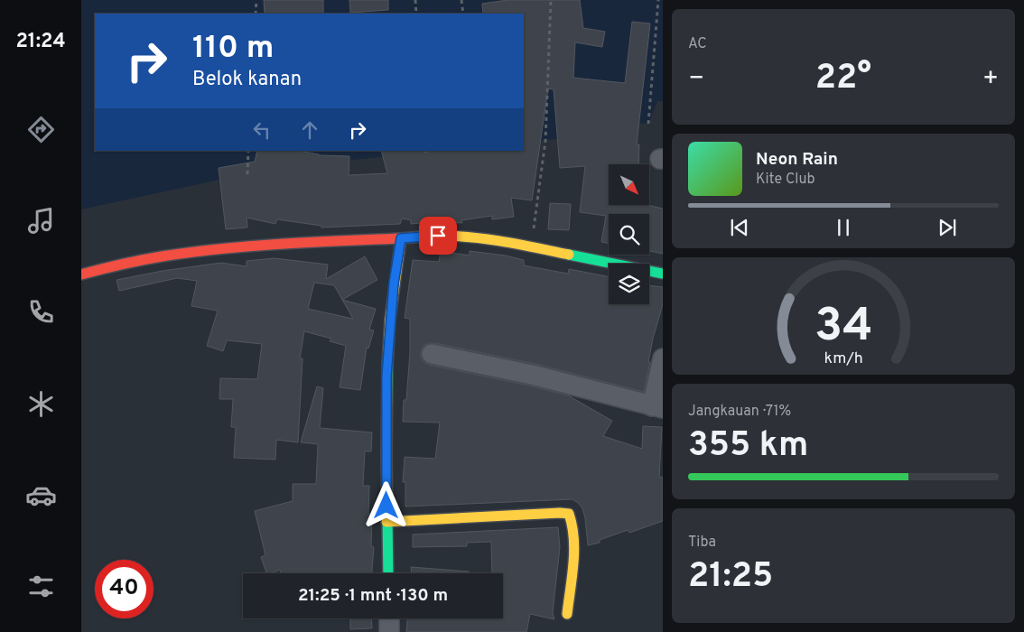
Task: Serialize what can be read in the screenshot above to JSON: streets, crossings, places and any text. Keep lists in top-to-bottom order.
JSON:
{
  "north": "bottom right",
  "page": {
    "tabs": "21:24",
    "tile": [
      "AC",
      ["Jangkauan · 71%", "355 km"],
      ["Tiba", "21:25"]
    ],
    "turn": ["110 m", "Belok kanan"],
    "heat": ["−", "22°", "+"],
    "song": ["Neon Rain", "Kite Club"],
    "limit": "40",
    "trip": "21:25 · 1 mnt · 130 m",
    "gauge": ["34", "km/h"]
  }
}
